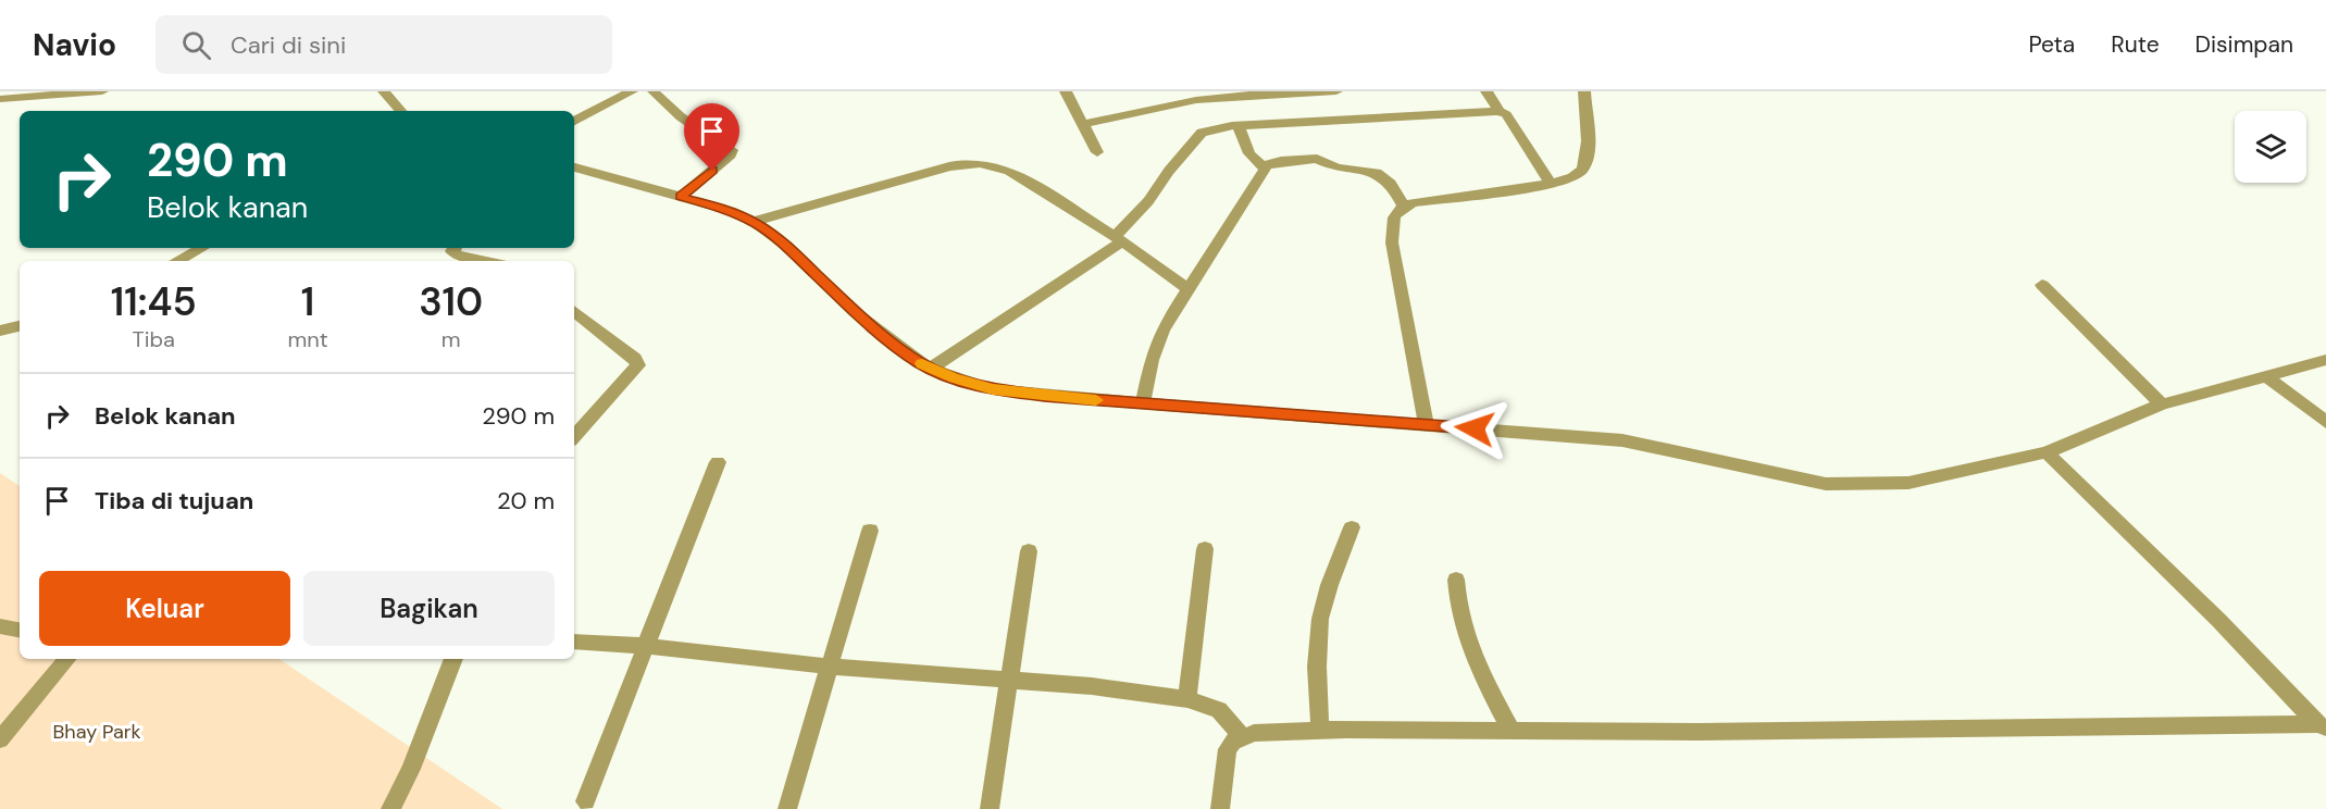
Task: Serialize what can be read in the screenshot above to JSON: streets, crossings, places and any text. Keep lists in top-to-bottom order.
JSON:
{
  "parks": ["Bhay Park"],
  "page": {
    "header": "Navio",
    "search": "Cari di sini",
    "nav": ["Peta", "Rute", "Disimpan"],
    "turn": ["290 m", "Belok kanan"],
    "eta": [
      "11:45",
      "Tiba",
      "1",
      "mnt",
      "310",
      "m"
    ],
    "list": [
      {
        "name": "Belok kanan",
        "value": "290 m"
      },
      {
        "name": "Tiba di tujuan",
        "value": "20 m"
      }
    ],
    "buttons": ["Keluar", "Bagikan"]
  }
}
